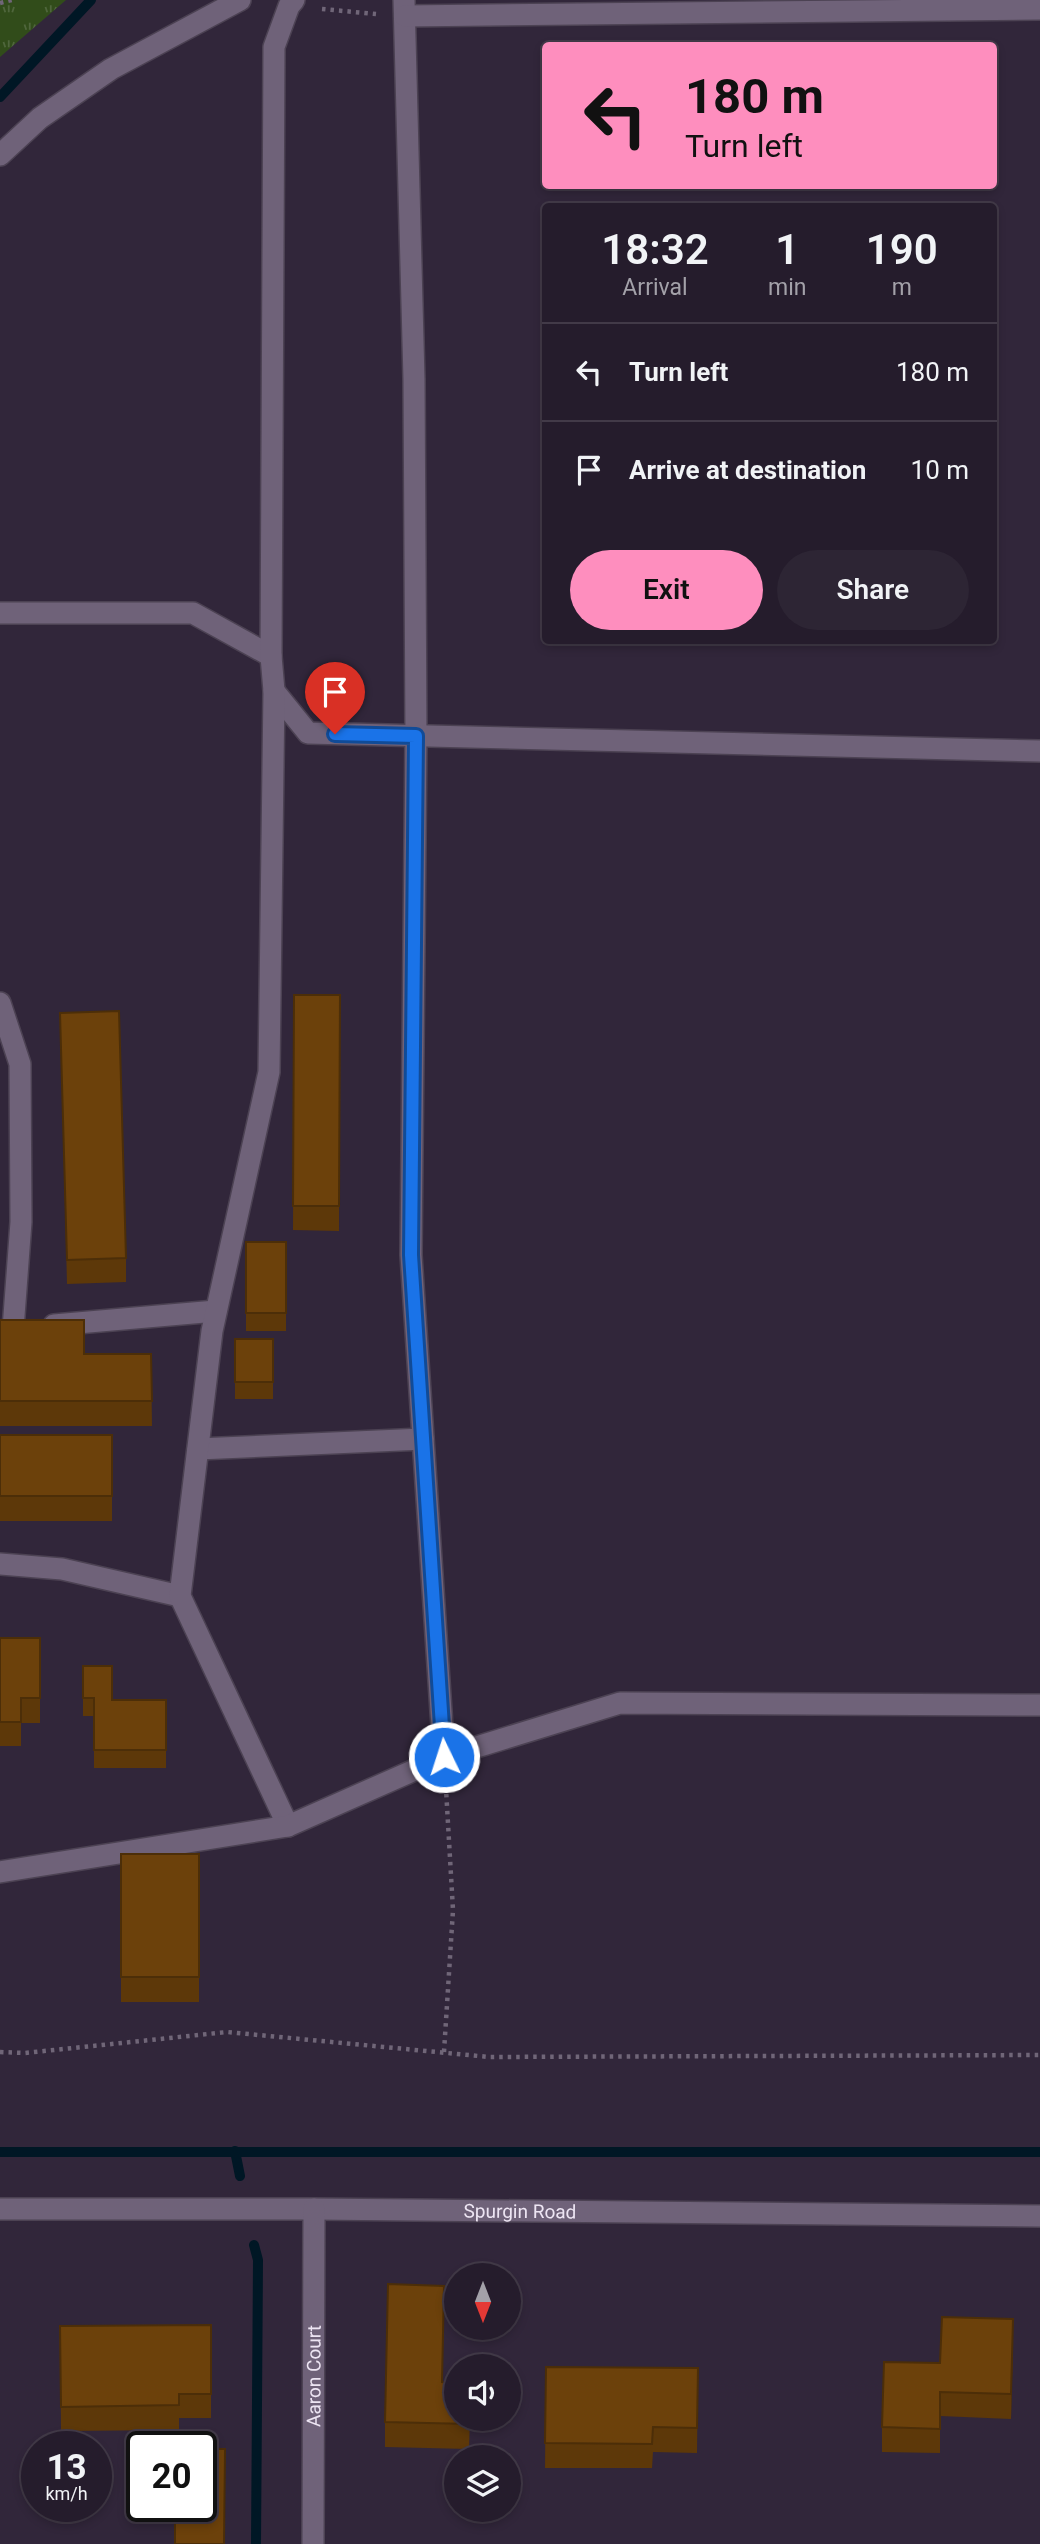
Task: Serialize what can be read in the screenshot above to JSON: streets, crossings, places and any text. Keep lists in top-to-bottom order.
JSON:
{
  "streets": {
    "street": ["Spurgin Road", "Aaron Court"]
  },
  "crossings": [
    ["Spurgin Road", "Aaron Court"]
  ],
  "north": "bottom",
  "page": {
    "turn": ["180 m", "Turn left"],
    "eta": [
      "18:32",
      "Arrival",
      "1",
      "min",
      "190",
      "m"
    ],
    "list": [
      {
        "name": "Turn left",
        "value": "180 m"
      },
      {
        "name": "Arrive at destination",
        "value": "10 m"
      }
    ],
    "buttons": ["Exit", "Share"],
    "speed": "13 km/h",
    "limit": "20"
  }
}
